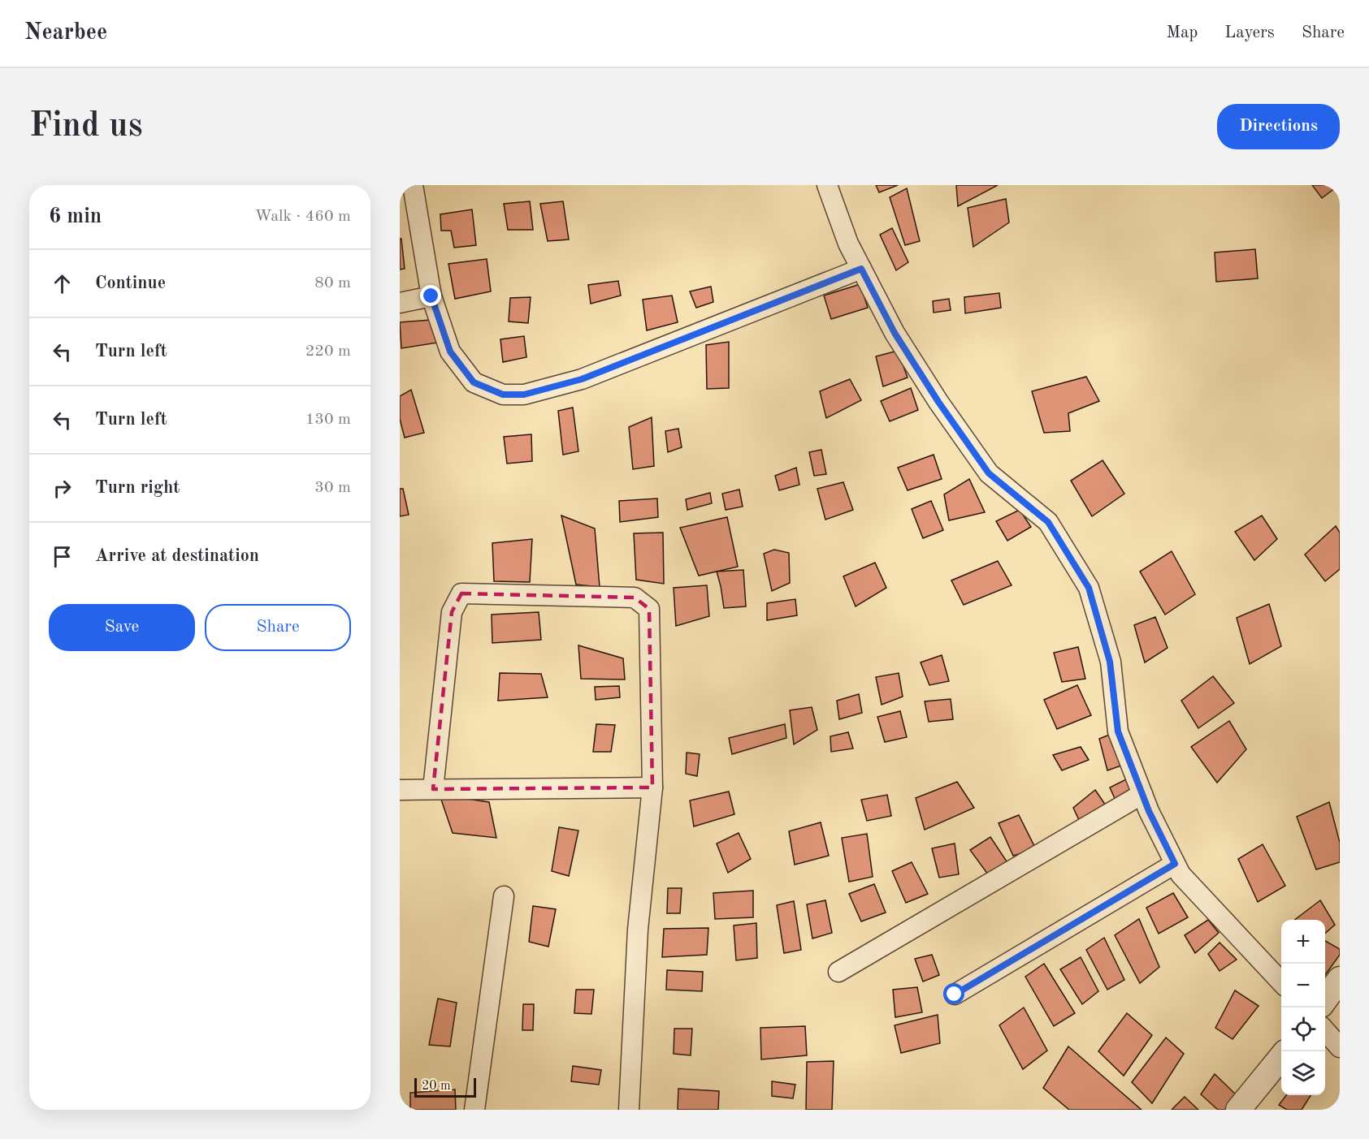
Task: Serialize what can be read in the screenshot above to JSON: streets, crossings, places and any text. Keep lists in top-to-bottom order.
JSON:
{
  "scale_bar": "20 m",
  "page": {
    "header": "Nearbee",
    "nav": ["Map", "Layers", "Share"],
    "buttons": [
      "Directions",
      ["Save", "Share"]
    ],
    "title": "Find us",
    "heading": ["6 min", "Walk · 460 m"],
    "list": [
      ["Continue", "80 m"],
      ["Turn left", "220 m"],
      ["Turn left", "130 m"],
      ["Turn right", "30 m"],
      "Arrive at destination"
    ],
    "map_buttons": ["+", "−"],
    "scale": "20 m"
  }
}
